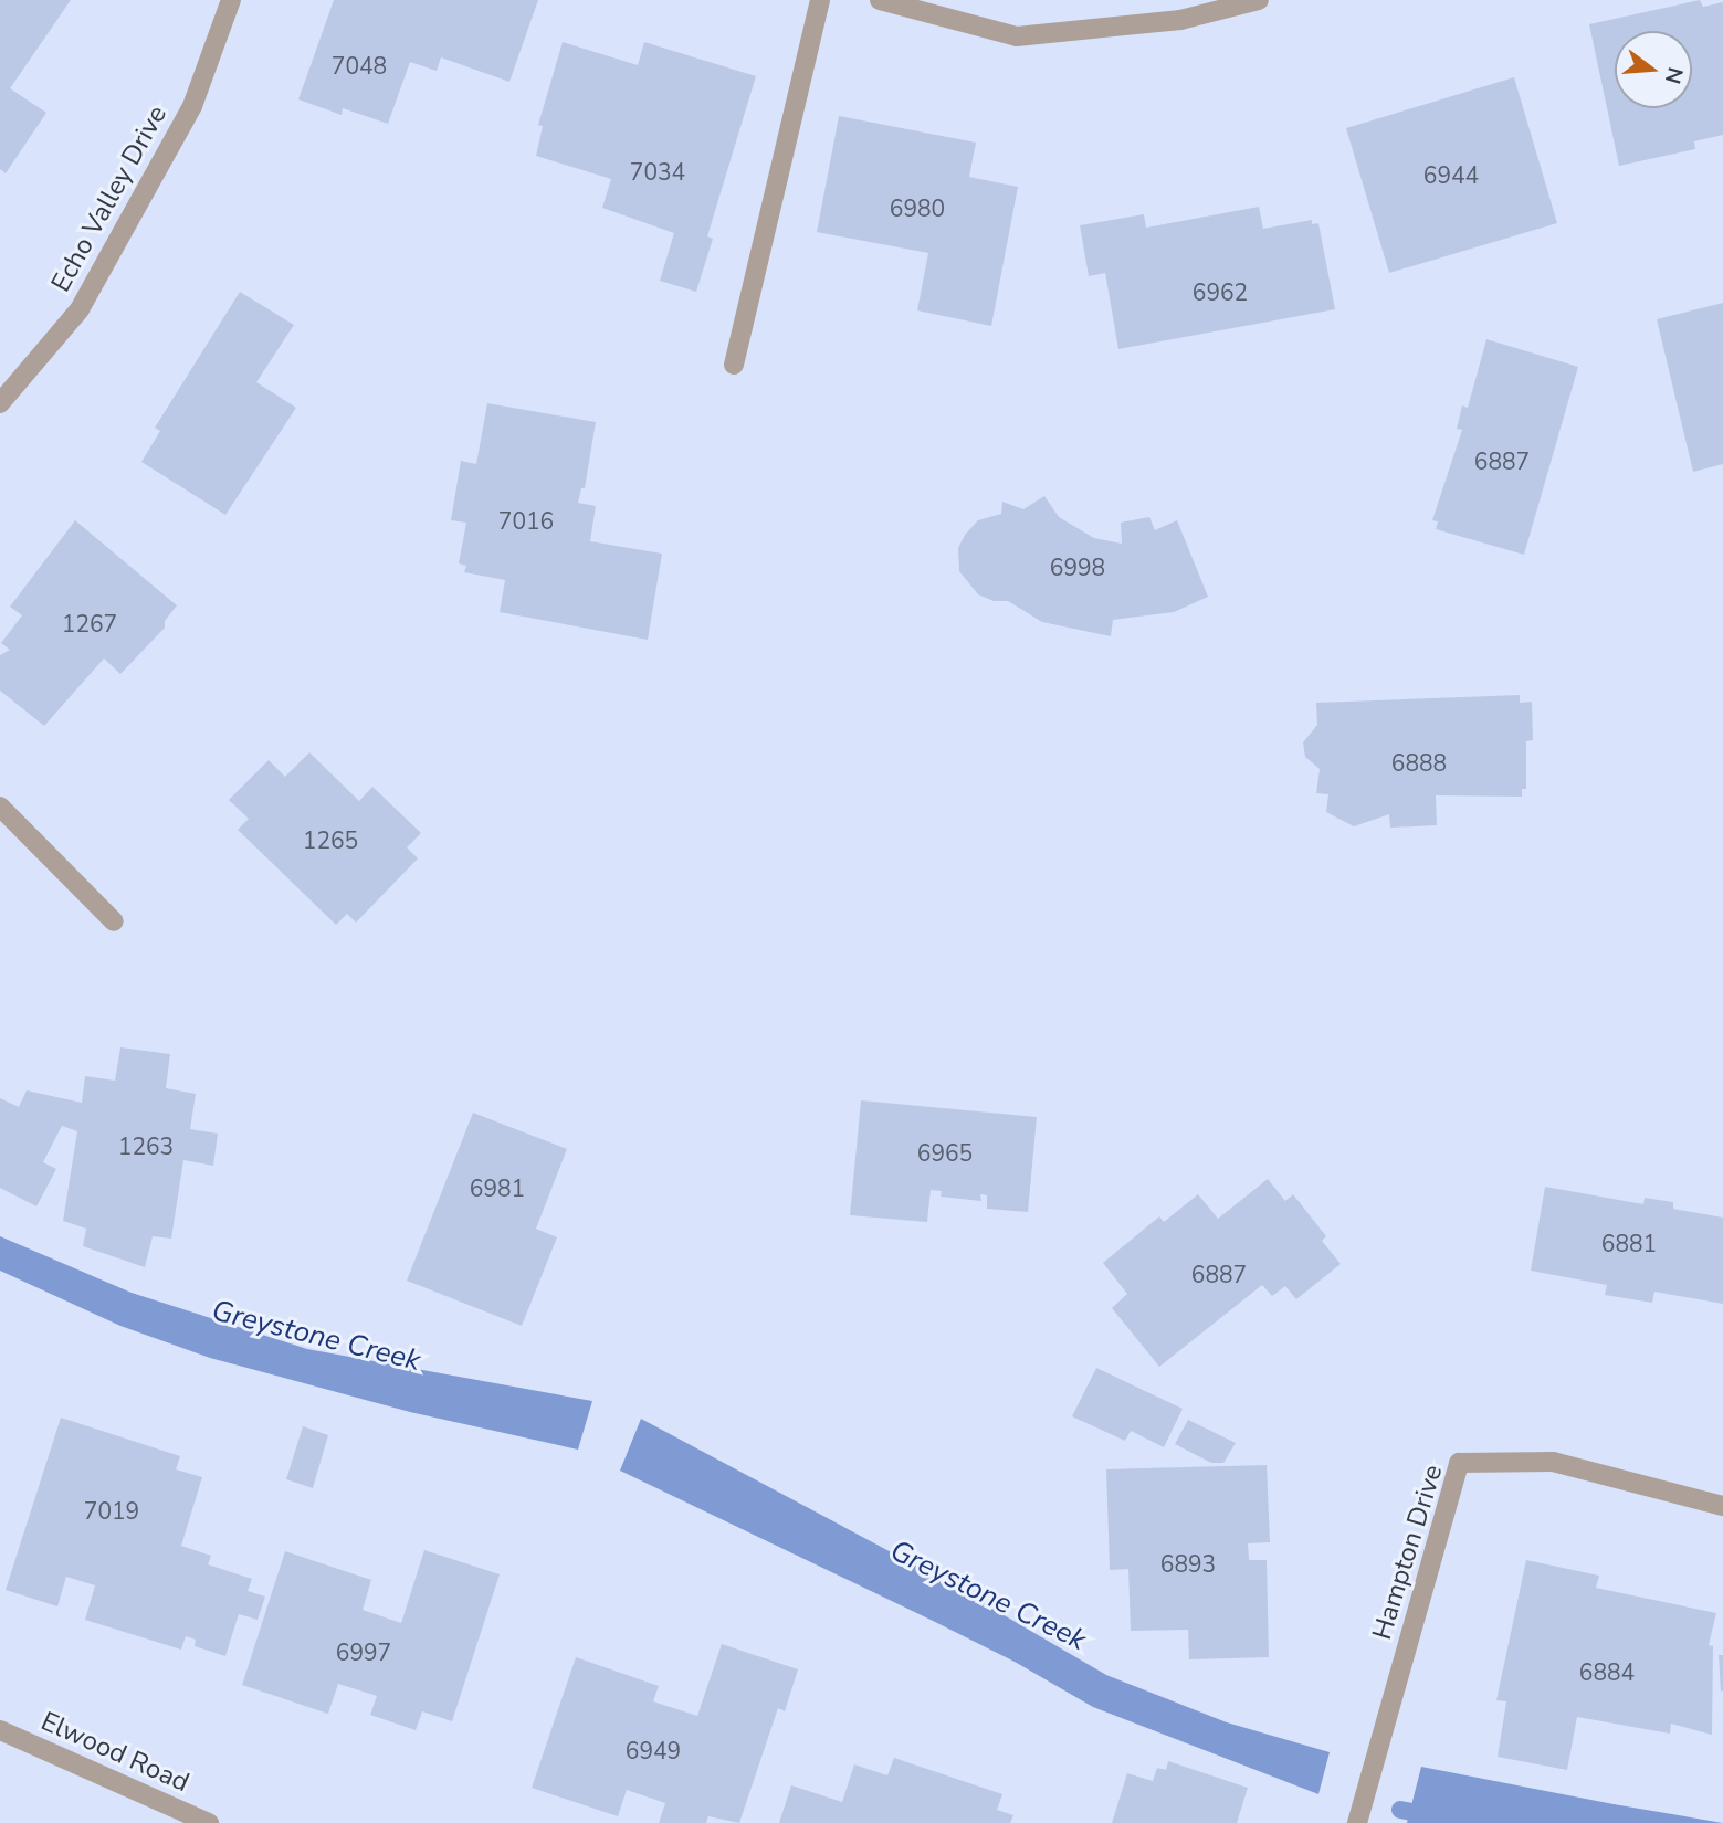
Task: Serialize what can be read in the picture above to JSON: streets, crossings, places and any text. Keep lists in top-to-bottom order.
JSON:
{
  "streets": {
    "street": ["Echo Valley Drive", "Hampton Drive", "Elwood Road"]
  },
  "water": ["Greystone Creek"],
  "house_numbers": [
    "7048",
    "7034",
    "6944",
    "6980",
    "6962",
    "6887",
    "7016",
    "6998",
    "1267",
    "6888",
    "1265",
    "1263",
    "6965",
    "6981",
    "6881",
    "6887",
    "7019",
    "6893",
    "6997",
    "6884",
    "6949"
  ],
  "north": "right"
}
